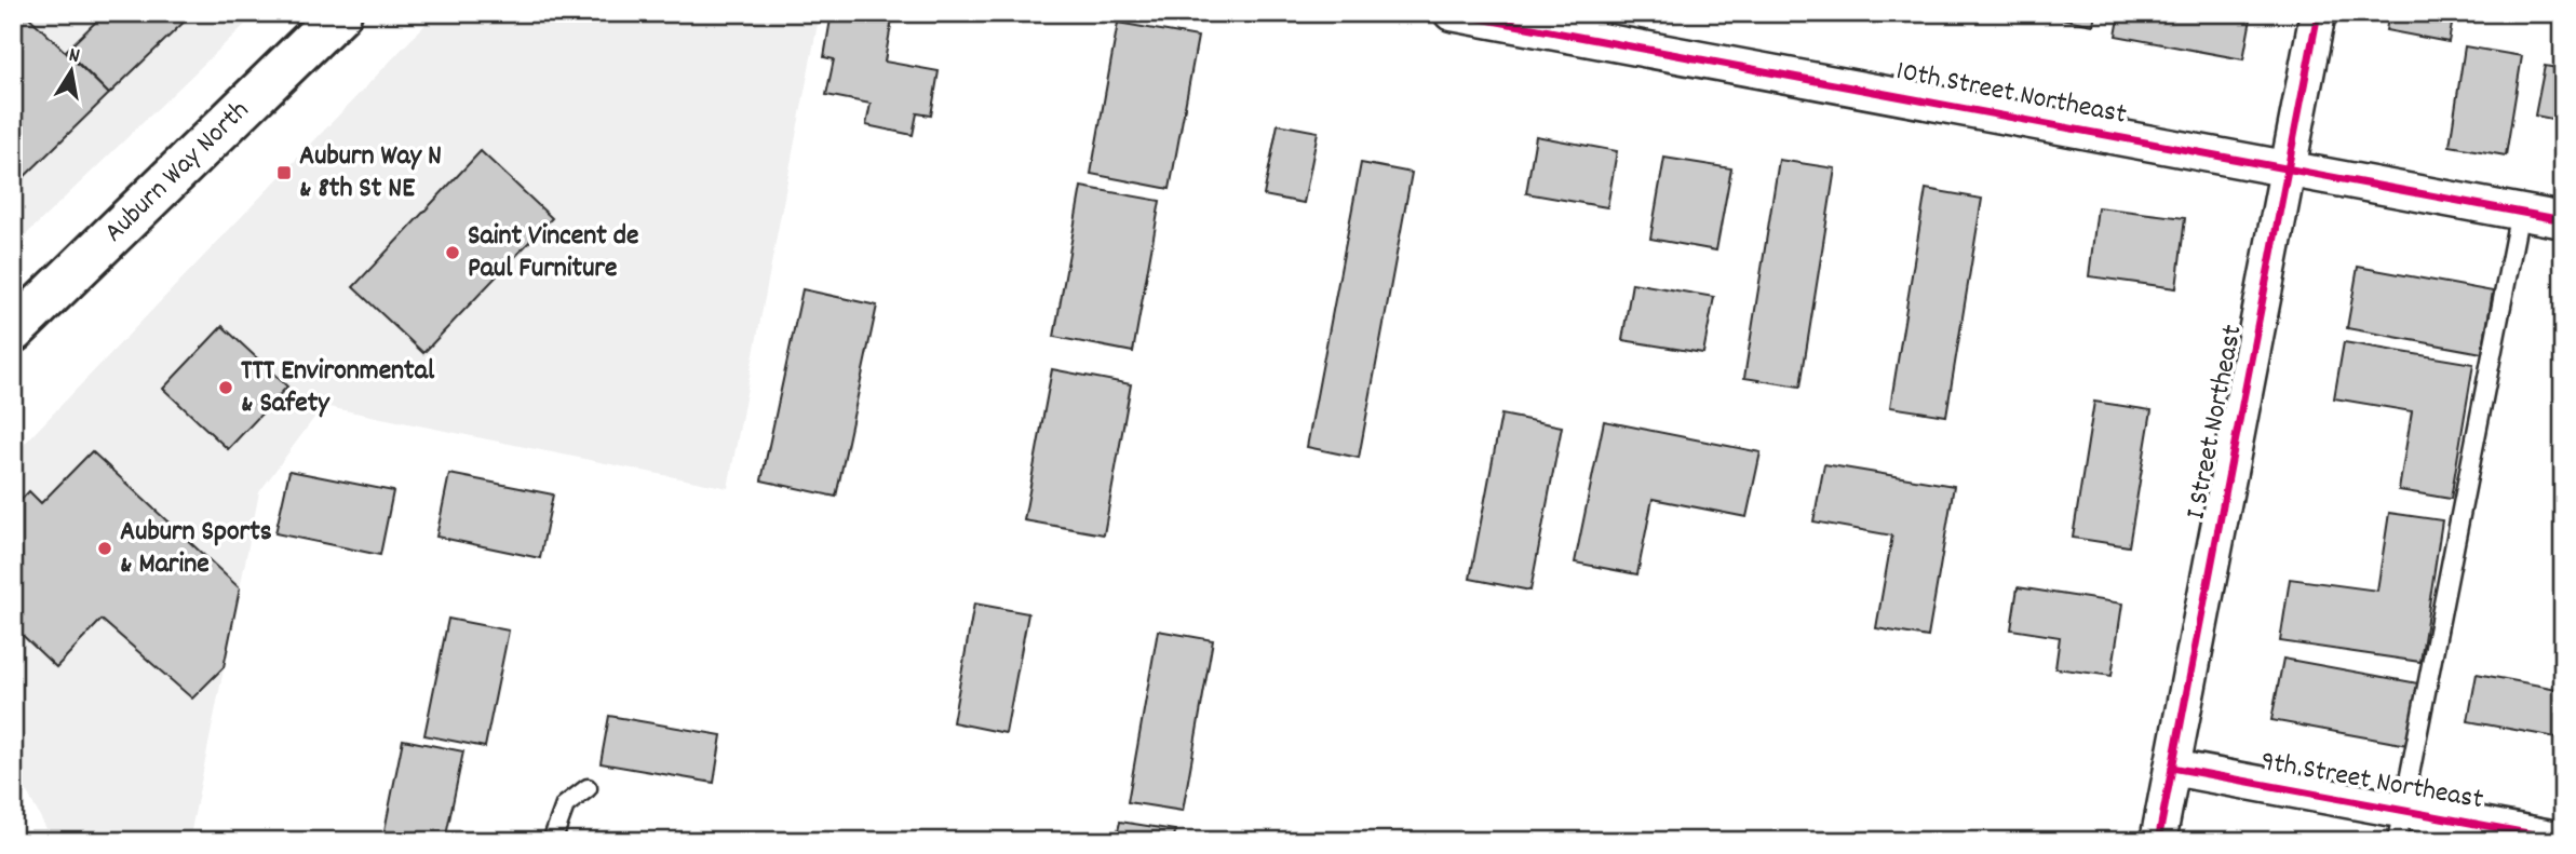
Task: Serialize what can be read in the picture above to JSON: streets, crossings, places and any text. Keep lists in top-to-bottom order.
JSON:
{
  "streets": {
    "main road": ["Auburn Way North"],
    "street": ["10th Street Northeast", "I Street Northeast", "9th Street Northeast"]
  },
  "crossings": [
    ["10th Street Northeast", "I Street Northeast"],
    ["I Street Northeast", "9th Street Northeast"]
  ],
  "places": {
    "transit": ["Auburn Way N & 8th St NE"],
    "other": ["Saint Vincent de Paul Furniture", "TTT Environmental & Safety", "Auburn Sports & Marine"]
  },
  "north": "top"
}
